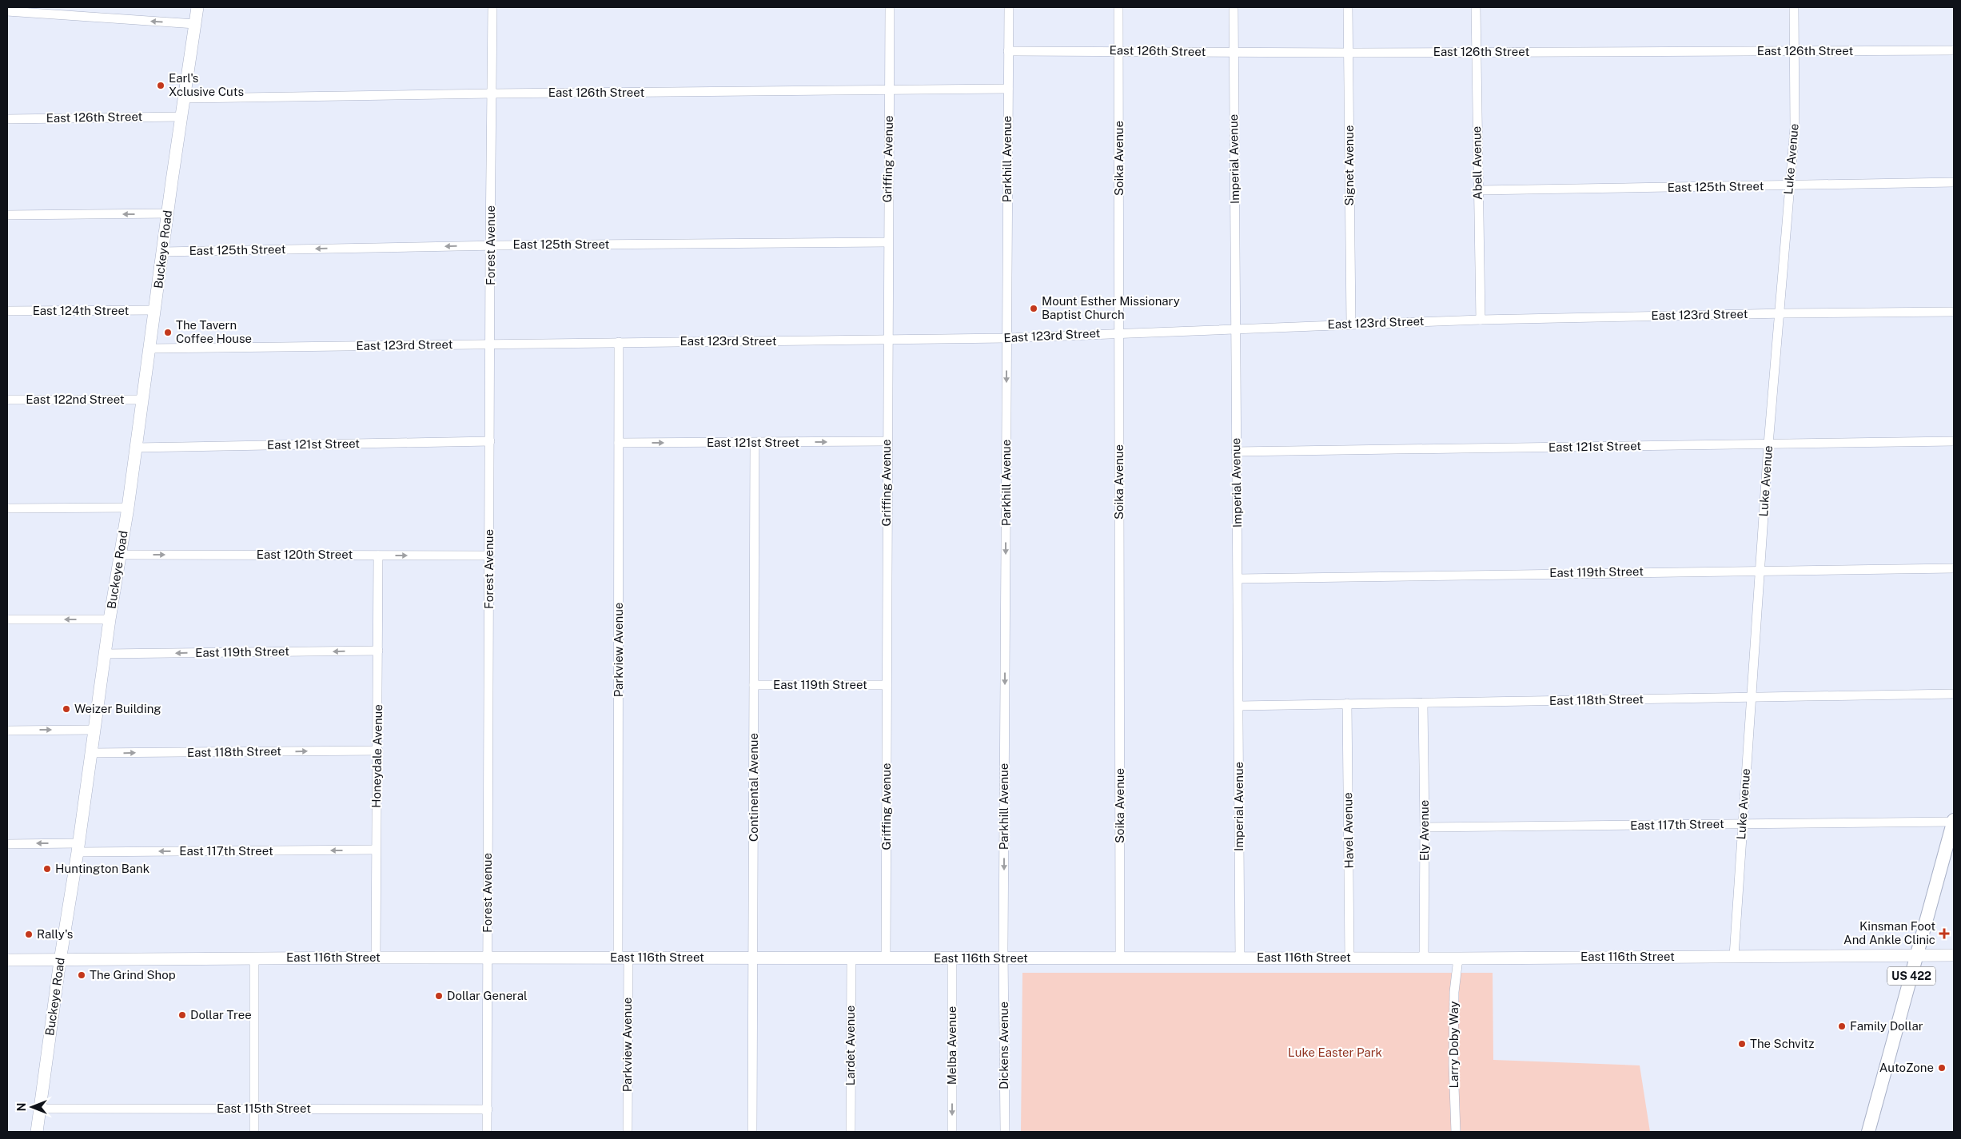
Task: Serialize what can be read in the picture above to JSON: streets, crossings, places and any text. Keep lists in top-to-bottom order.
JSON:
{
  "streets": {
    "main road": ["Buckeye Road", "East 116th Street", "US 422"],
    "street": [
      "East 126th Street",
      "Soika Avenue",
      "Griffing Avenue",
      "Parkhill Avenue",
      "Imperial Avenue",
      "Luke Avenue",
      "Abell Avenue",
      "Signet Avenue",
      "East 125th Street",
      "Forest Avenue",
      "East 124th Street",
      "East 123rd Street",
      "East 122nd Street",
      "East 121st Street",
      "East 120th Street",
      "East 119th Street",
      "Parkview Avenue",
      "East 118th Street",
      "Honeydale Avenue",
      "Continental Avenue",
      "East 117th Street",
      "Havel Avenue",
      "Ely Avenue",
      "Larry Doby Way",
      "Lardet Avenue",
      "Melba Avenue",
      "Dickens Avenue",
      "East 115th Street"
    ]
  },
  "crossings": [
    ["East 126th Street", "Soika Avenue"],
    ["East 126th Street", "Griffing Avenue"],
    ["East 126th Street", "Parkhill Avenue"],
    ["East 126th Street", "Imperial Avenue"],
    ["East 126th Street", "Luke Avenue"],
    ["East 126th Street", "Abell Avenue"],
    ["East 126th Street", "Signet Avenue"],
    ["East 126th Street", "Forest Avenue"],
    ["East 126th Street", "Buckeye Road"],
    ["Soika Avenue", "East 123rd Street"],
    ["Soika Avenue", "East 116th Street"],
    ["Griffing Avenue", "East 125th Street"],
    ["Griffing Avenue", "East 123rd Street"],
    ["Griffing Avenue", "East 121st Street"],
    ["Griffing Avenue", "East 119th Street"],
    ["Griffing Avenue", "East 116th Street"],
    ["Parkhill Avenue", "East 123rd Street"],
    ["Parkhill Avenue", "East 116th Street"],
    ["Parkhill Avenue", "Dickens Avenue"],
    ["Imperial Avenue", "East 123rd Street"],
    ["Imperial Avenue", "East 121st Street"],
    ["Imperial Avenue", "East 119th Street"],
    ["Imperial Avenue", "East 118th Street"],
    ["Imperial Avenue", "East 116th Street"],
    ["Luke Avenue", "East 125th Street"],
    ["Luke Avenue", "East 123rd Street"],
    ["Luke Avenue", "East 121st Street"],
    ["Luke Avenue", "East 119th Street"],
    ["Luke Avenue", "East 118th Street"],
    ["Luke Avenue", "East 117th Street"],
    ["Luke Avenue", "East 116th Street"],
    ["Abell Avenue", "East 125th Street"],
    ["Abell Avenue", "East 123rd Street"],
    ["Signet Avenue", "East 123rd Street"],
    ["East 125th Street", "Forest Avenue"],
    ["East 125th Street", "Buckeye Road"],
    ["Forest Avenue", "East 123rd Street"],
    ["Forest Avenue", "East 121st Street"],
    ["Forest Avenue", "East 120th Street"],
    ["Forest Avenue", "East 116th Street"],
    ["Forest Avenue", "East 115th Street"],
    ["Buckeye Road", "East 124th Street"],
    ["Buckeye Road", "East 123rd Street"],
    ["Buckeye Road", "East 122nd Street"],
    ["Buckeye Road", "East 121st Street"],
    ["Buckeye Road", "East 120th Street"],
    ["Buckeye Road", "East 119th Street"],
    ["Buckeye Road", "East 118th Street"],
    ["Buckeye Road", "East 117th Street"],
    ["Buckeye Road", "East 116th Street"],
    ["Buckeye Road", "East 115th Street"],
    ["East 123rd Street", "Parkview Avenue"],
    ["East 121st Street", "Parkview Avenue"],
    ["East 121st Street", "Continental Avenue"],
    ["East 120th Street", "Honeydale Avenue"],
    ["East 119th Street", "Honeydale Avenue"],
    ["East 119th Street", "Continental Avenue"],
    ["Parkview Avenue", "East 116th Street"],
    ["East 118th Street", "Honeydale Avenue"],
    ["East 118th Street", "Havel Avenue"],
    ["East 118th Street", "Ely Avenue"],
    ["Honeydale Avenue", "East 117th Street"],
    ["Honeydale Avenue", "East 116th Street"],
    ["Continental Avenue", "East 116th Street"],
    ["East 117th Street", "Ely Avenue"],
    ["East 117th Street", "US 422"],
    ["Havel Avenue", "East 116th Street"],
    ["Ely Avenue", "East 116th Street"],
    ["East 116th Street", "US 422"],
    ["East 116th Street", "Larry Doby Way"],
    ["East 116th Street", "Lardet Avenue"],
    ["East 116th Street", "Melba Avenue"],
    ["East 116th Street", "Dickens Avenue"]
  ],
  "one_way": [
    "Parkhill Avenue",
    "East 120th Street",
    "East 117th Street",
    "Melba Avenue"
  ],
  "parks": ["Luke Easter Park"],
  "places": {
    "other": [
      "Earl's Xclusive Cuts",
      "Mount Esther Missionary Baptist Church",
      "The Tavern Coffee House",
      "Weizer Building",
      "Huntington Bank",
      "Rally's",
      "The Grind Shop",
      "Dollar General",
      "Dollar Tree",
      "Family Dollar",
      "The Schvitz",
      "AutoZone"
    ],
    "health": ["Kinsman Foot And Ankle Clinic"]
  },
  "north": "left"
}
